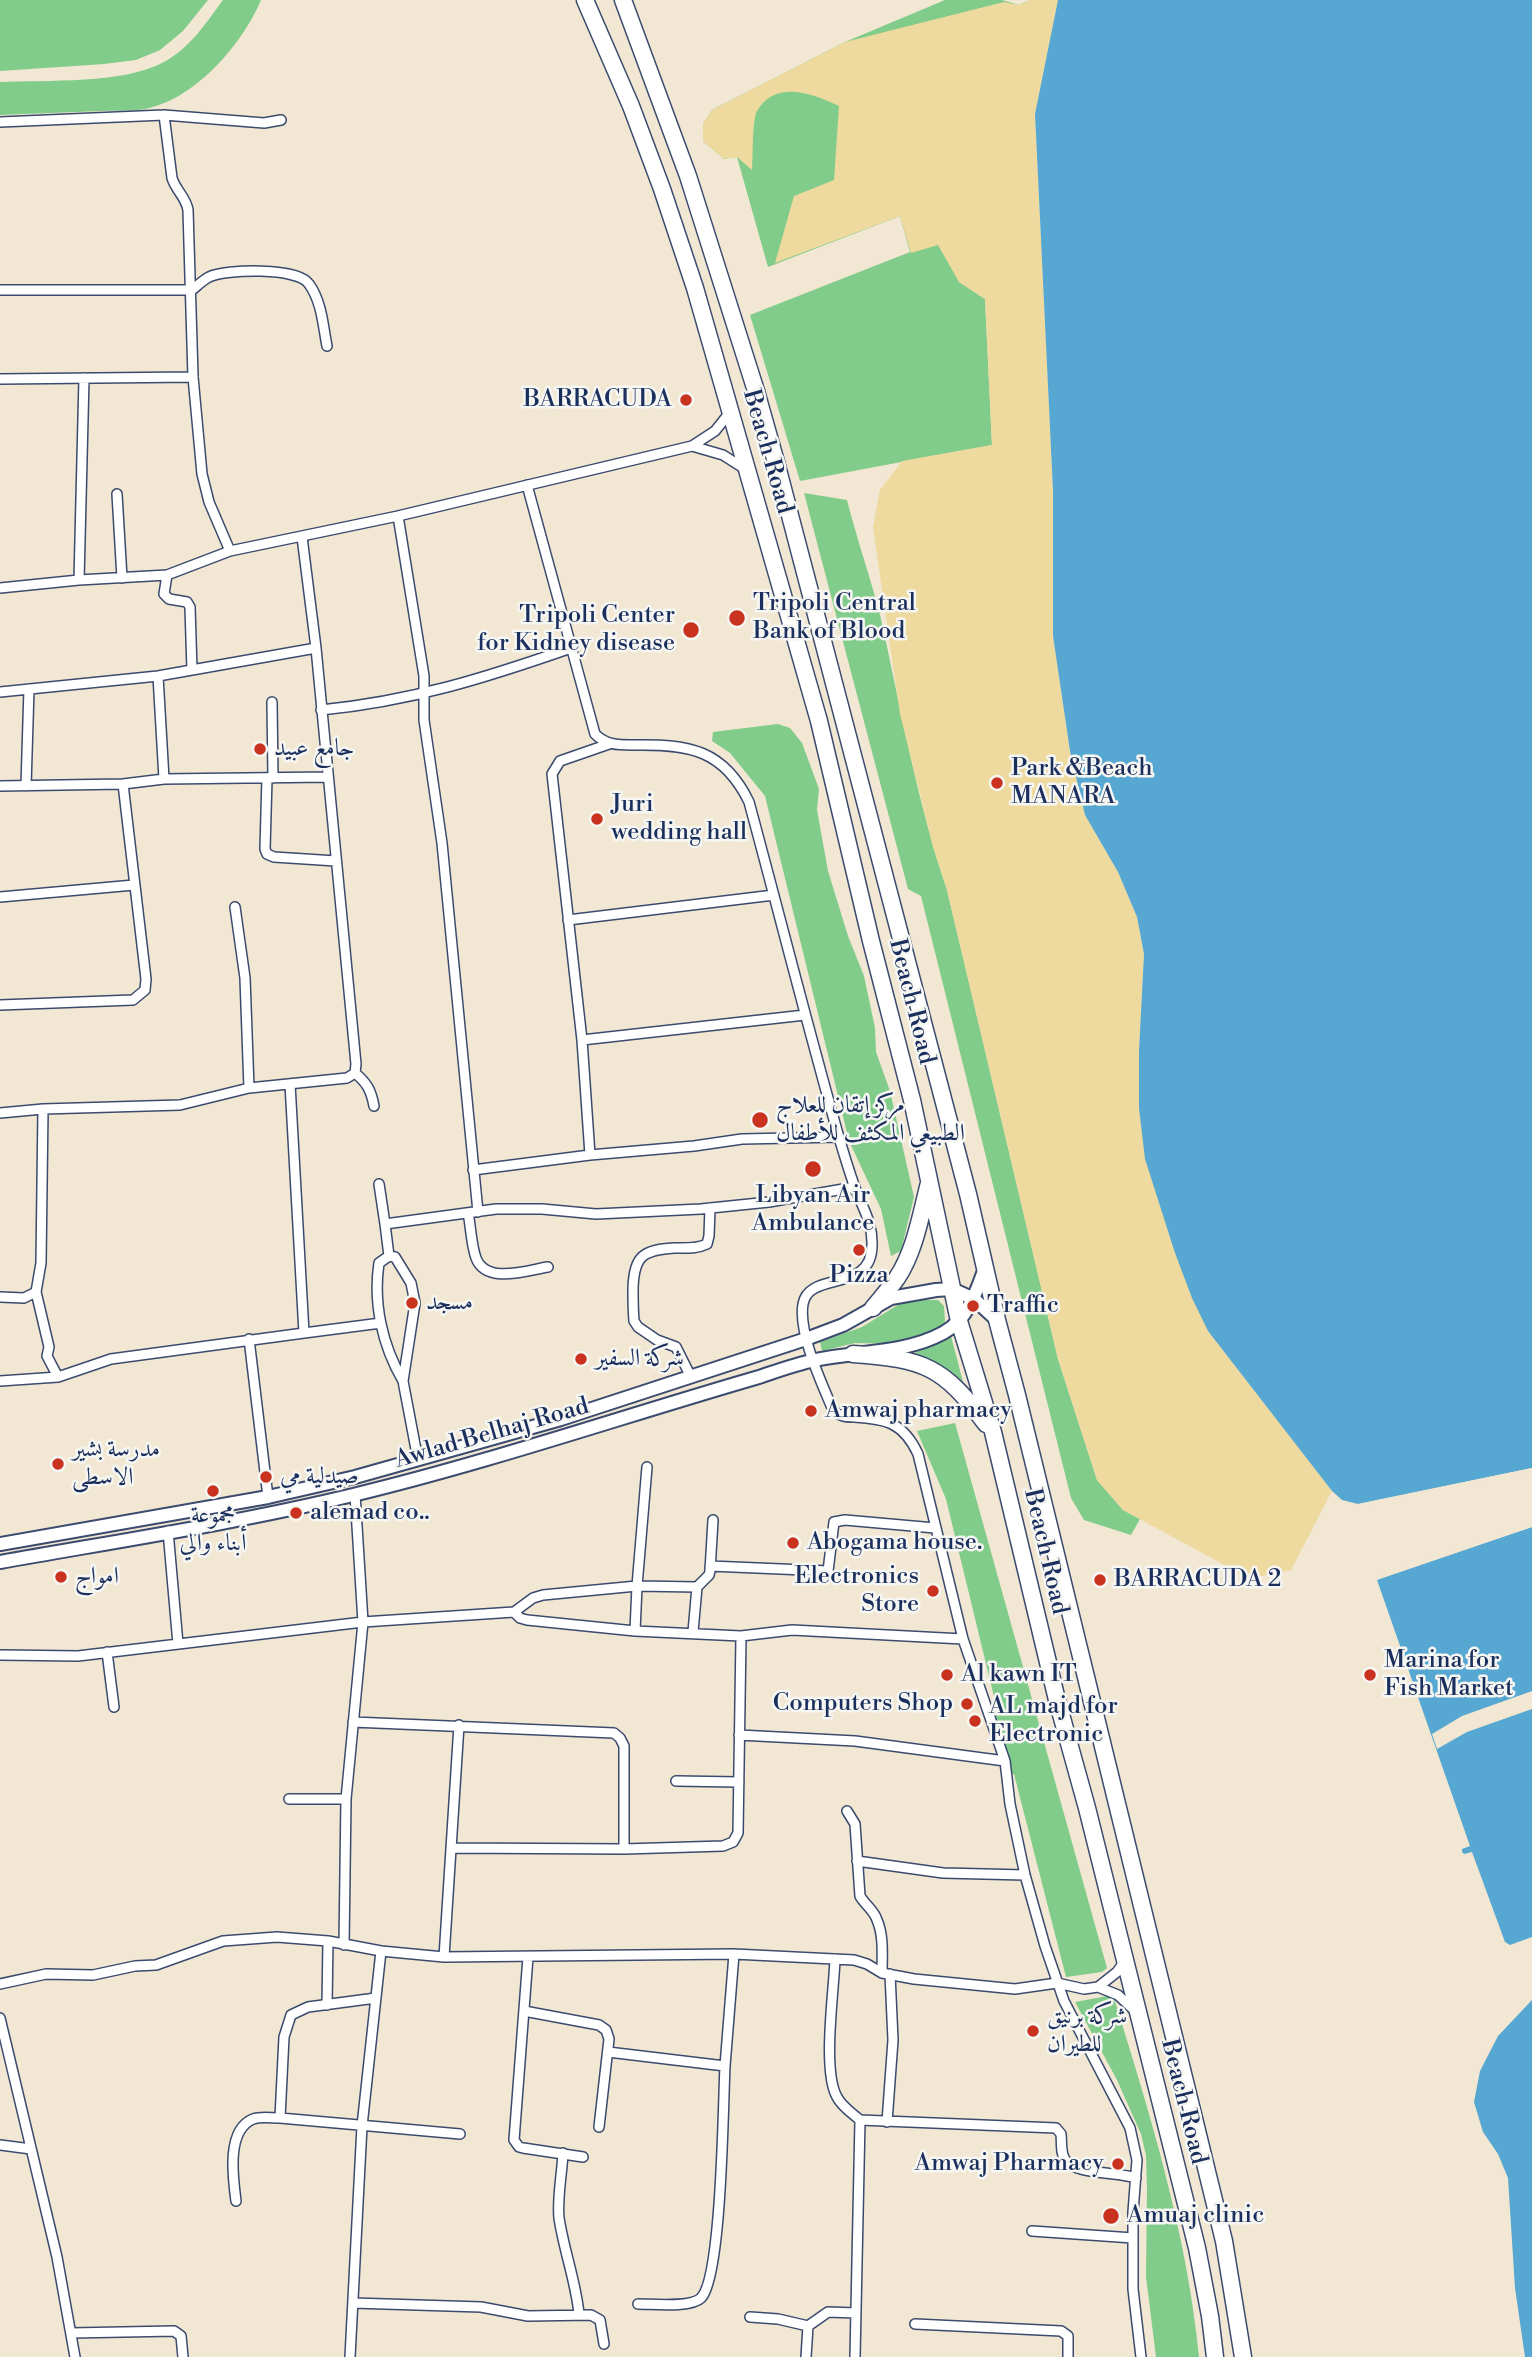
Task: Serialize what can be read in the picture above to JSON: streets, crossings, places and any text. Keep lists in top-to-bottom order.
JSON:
{
  "streets": {
    "highway": ["Beach Road"],
    "main road": ["Awlad Belhaj Road"]
  },
  "crossings": [
    ["Beach Road", "Awlad Belhaj Road"]
  ],
  "places": [
    "BARRACUDA",
    "Tripoli Central Bank of Blood",
    "Tripoli Center for Kidney disease",
    "جامع عبيد",
    "Park &Beach MANARA",
    "Juri wedding hall",
    "مركز إتقان للعلاج الطبيعي المكثف للأطفال",
    "Libyan Air Ambulance",
    "Pizza",
    "مسجد",
    "Traffic",
    "شركة السفير",
    "Amwaj pharmacy",
    "مدرسة بشير الاسطى",
    "صيدلية مي",
    "مجموعة أبناء والي",
    "alemad co..",
    "Abogama house.",
    "امواج",
    "BARRACUDA 2",
    "Electronics Store",
    "Al kawn IT",
    "Marina for Fish Market",
    "Computers Shop",
    "AL majd for Electronic",
    "شركة برنيق للطيران",
    "Amwaj Pharmacy",
    "Amuaj clinic"
  ]
}
